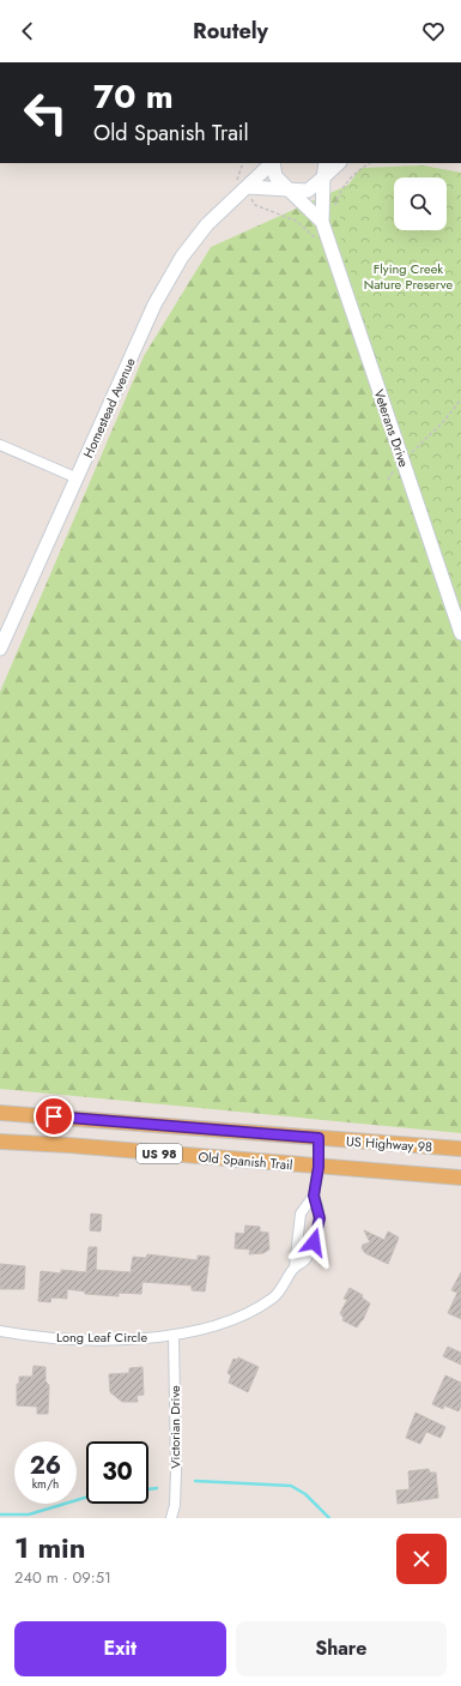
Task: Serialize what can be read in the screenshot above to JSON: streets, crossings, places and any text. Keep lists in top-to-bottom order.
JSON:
{
  "streets": {
    "main road": ["US Highway 98", "US 98", "Old Spanish Trail"],
    "street": [
      "Homestead Avenue",
      "Veterans Drive",
      "Long Leaf Circle",
      "Victorian Drive"
    ]
  },
  "crossings": [
    ["US Highway 98", "US 98"],
    ["US Highway 98", "Long Leaf Circle"],
    ["US 98", "Old Spanish Trail"],
    ["US 98", "Long Leaf Circle"],
    ["Old Spanish Trail", "Long Leaf Circle"],
    ["Long Leaf Circle", "Victorian Drive"]
  ],
  "parks": ["Flying Creek Nature Preserve"],
  "page": {
    "header": "Routely",
    "turn": ["70 m", "Old Spanish Trail"],
    "speed": "26 km/h",
    "limit": "30",
    "heading": ["1 min", "240 m · 09:51"],
    "buttons": ["Exit", "Share"]
  }
}
